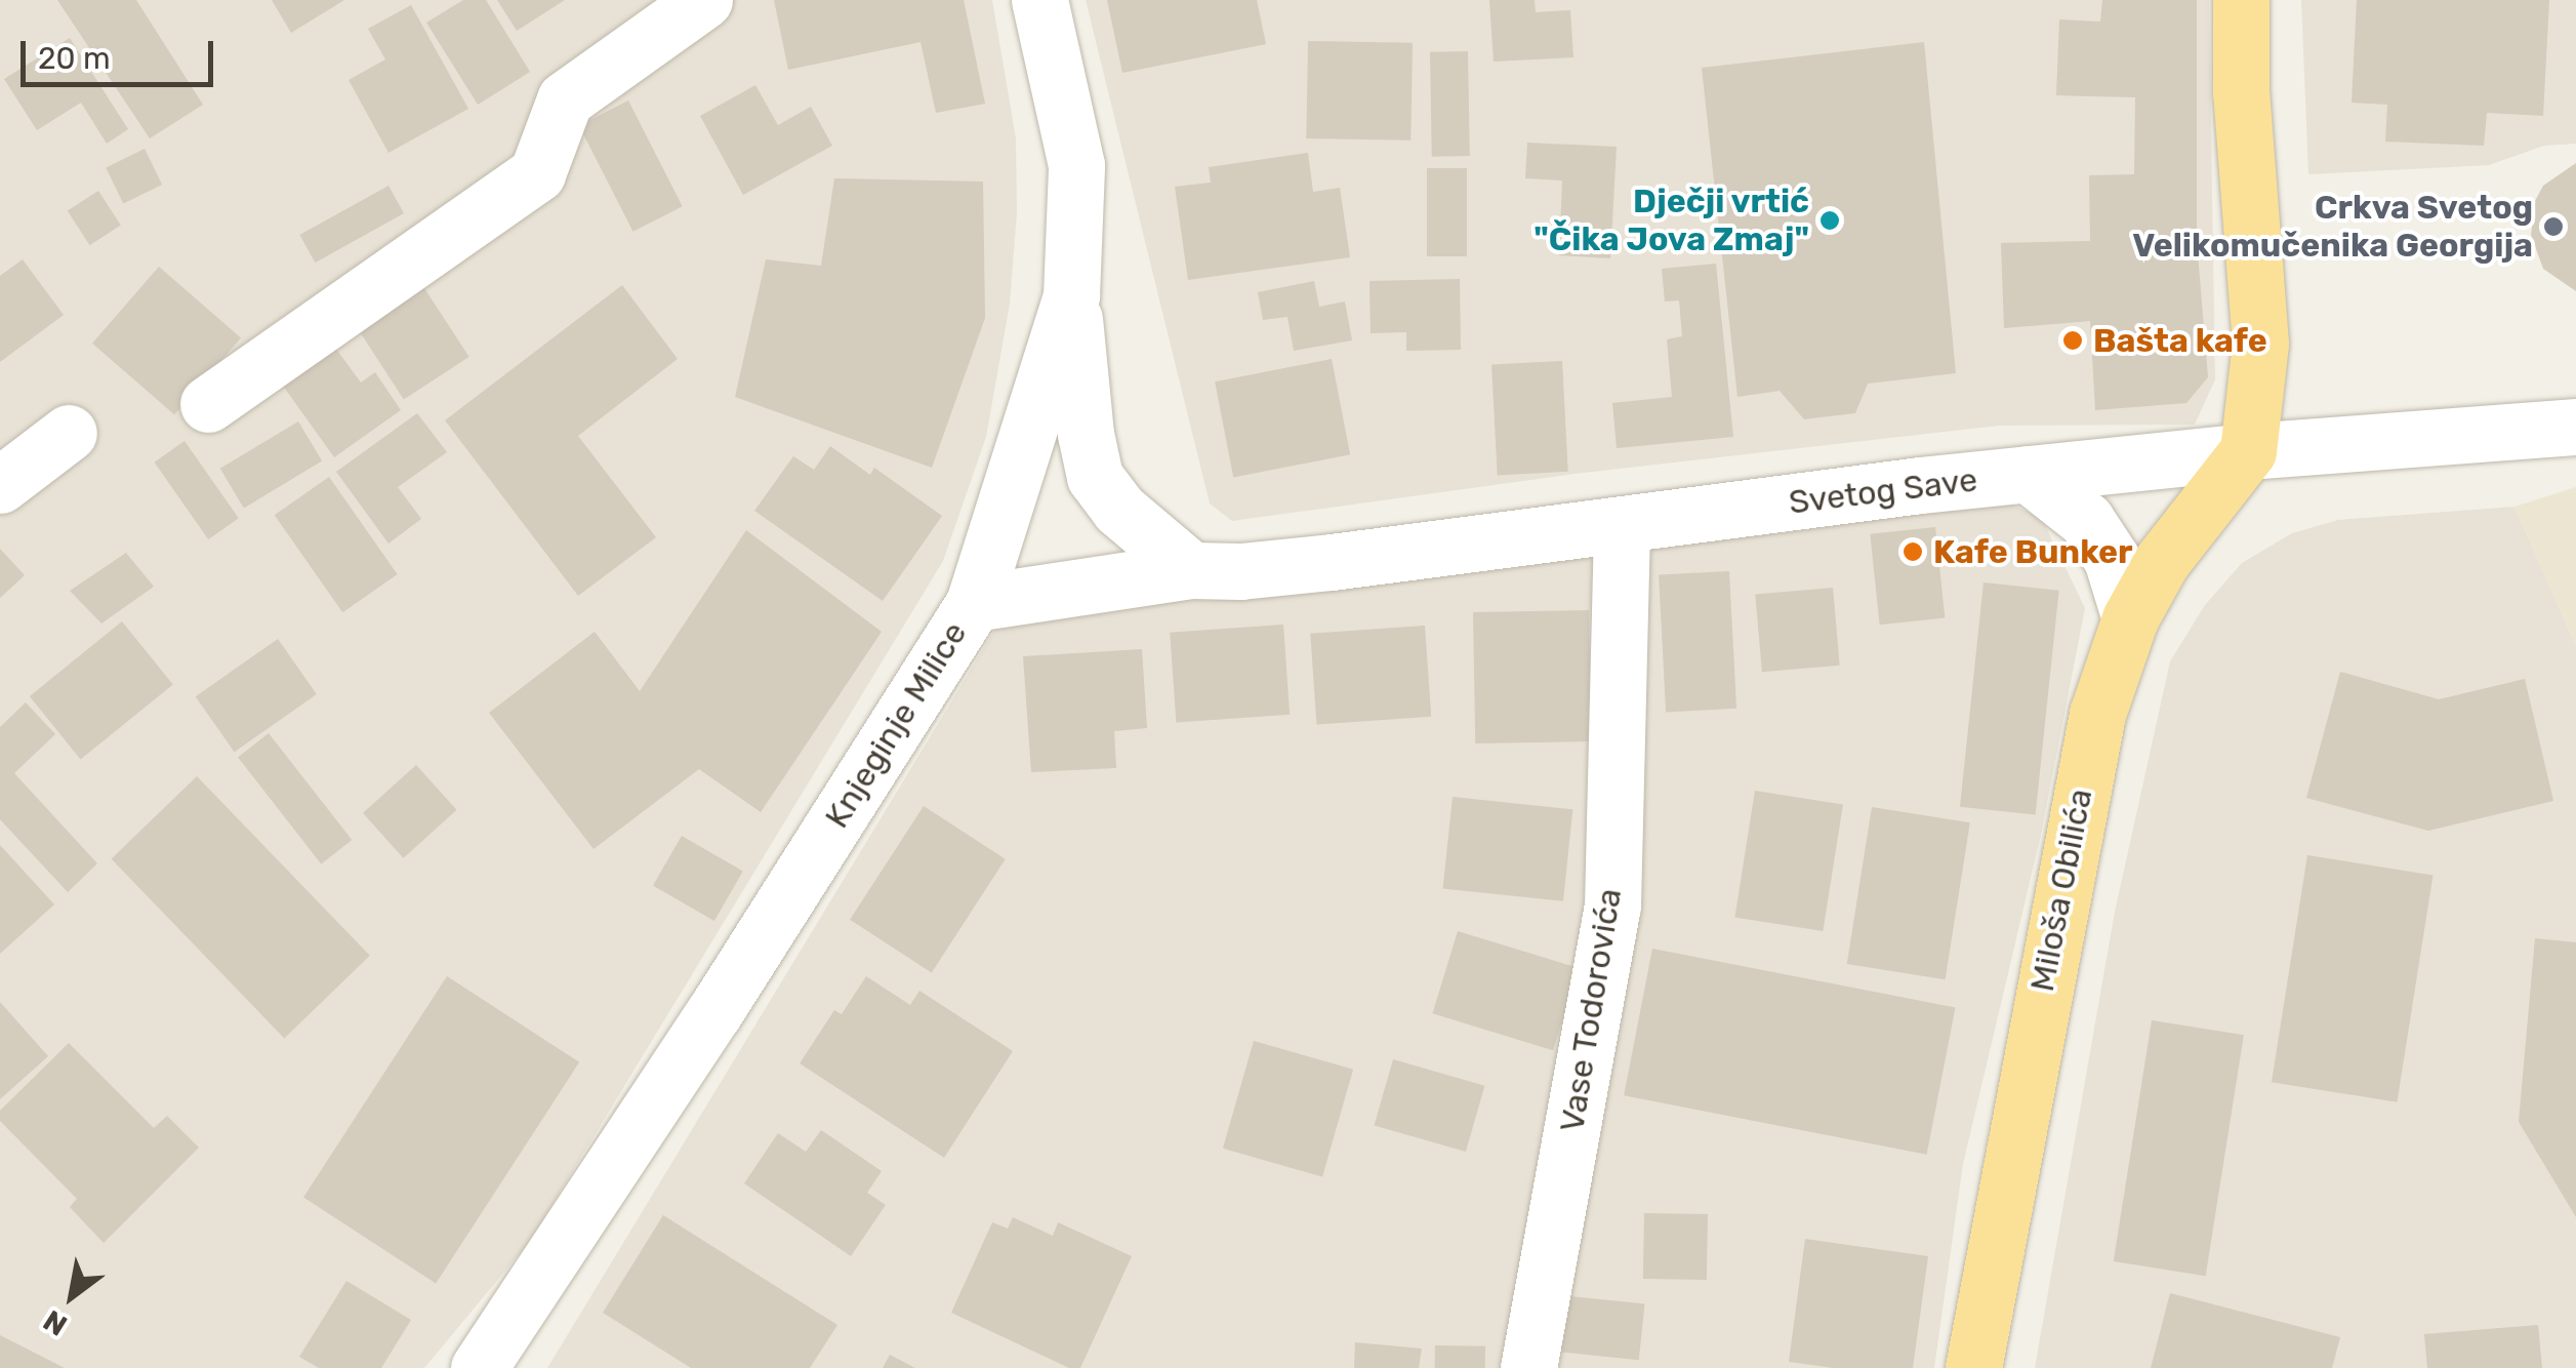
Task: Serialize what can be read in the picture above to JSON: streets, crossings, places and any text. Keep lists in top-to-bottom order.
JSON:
{
  "streets": {
    "main road": ["Miloša Obilića"],
    "street": ["Svetog Save", "Knjeginje Milice", "Vase Todorovića"]
  },
  "crossings": [
    ["Svetog Save", "Knjeginje Milice"],
    ["Svetog Save", "Miloša Obilića"],
    ["Svetog Save", "Vase Todorovića"]
  ],
  "places": [
    "Dječji vrtić \"Čika Jova Zmaj\"",
    "Crkva Svetog Velikomučenika Georgija",
    "Bašta kafe",
    "Kafe Bunker"
  ],
  "scale_bar": "20 m",
  "north": "bottom left"
}
